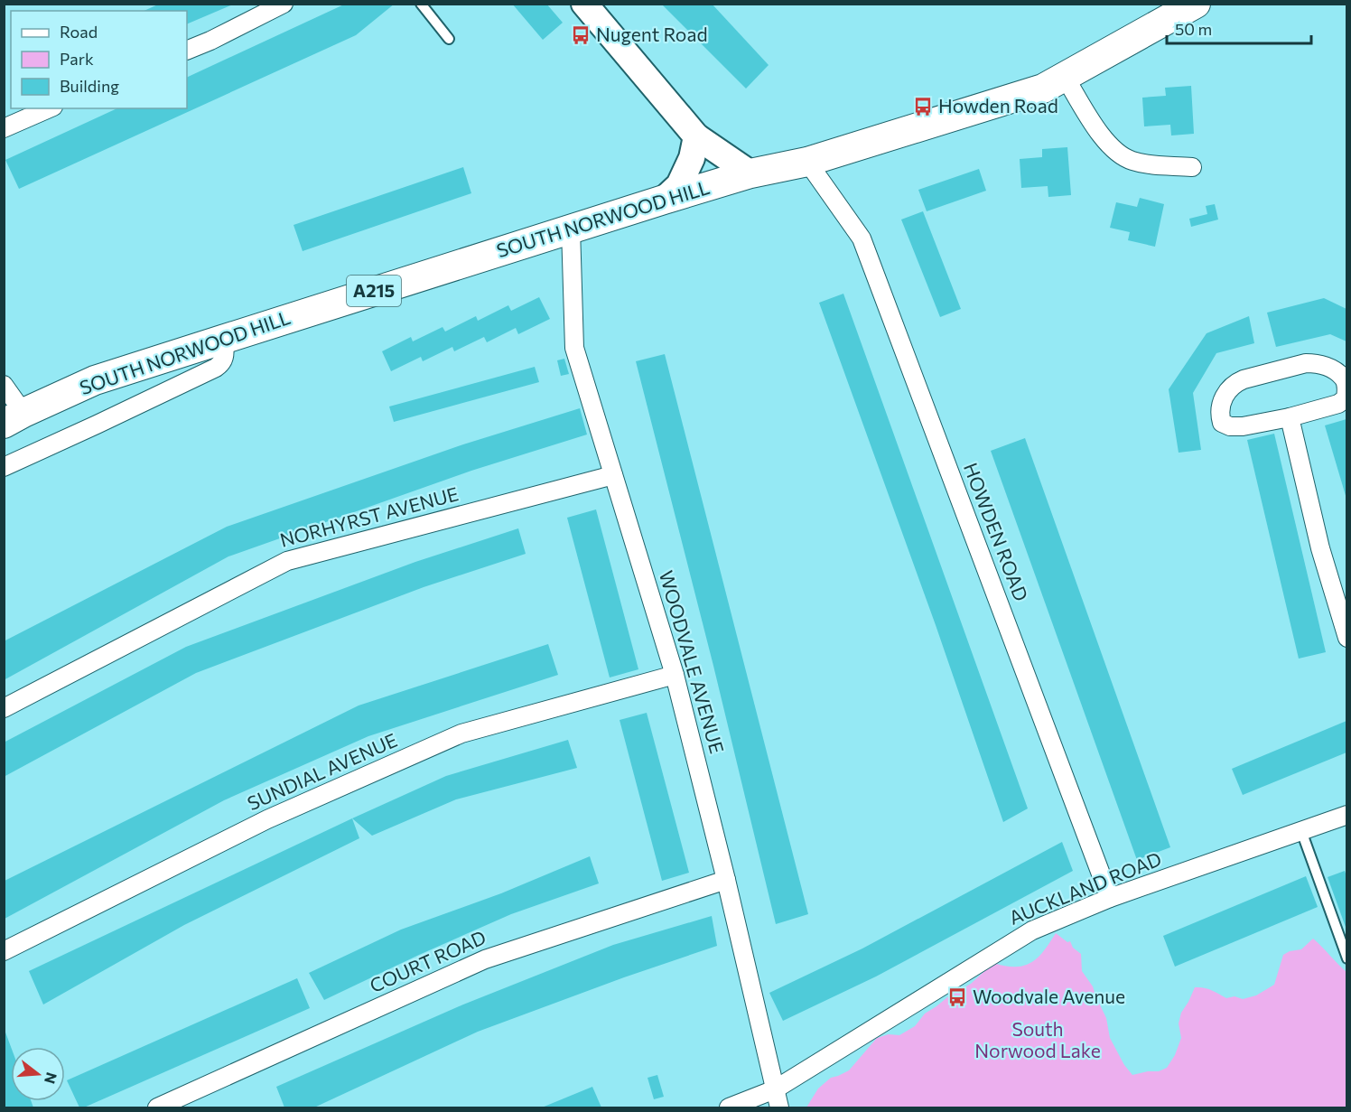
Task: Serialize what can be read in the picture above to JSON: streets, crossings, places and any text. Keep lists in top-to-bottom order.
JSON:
{
  "streets": {
    "main road": ["SOUTH NORWOOD HILL", "A215"],
    "street": [
      "NORHYRST AVENUE",
      "HOWDEN ROAD",
      "WOODVALE AVENUE",
      "SUNDIAL AVENUE",
      "AUCKLAND ROAD",
      "COURT ROAD"
    ]
  },
  "crossings": [
    ["SOUTH NORWOOD HILL", "HOWDEN ROAD"],
    ["SOUTH NORWOOD HILL", "WOODVALE AVENUE"],
    ["NORHYRST AVENUE", "WOODVALE AVENUE"],
    ["HOWDEN ROAD", "AUCKLAND ROAD"],
    ["WOODVALE AVENUE", "SUNDIAL AVENUE"],
    ["WOODVALE AVENUE", "AUCKLAND ROAD"],
    ["WOODVALE AVENUE", "COURT ROAD"]
  ],
  "parks": ["South Norwood Lake"],
  "places": {
    "bus stop": ["Nugent Road", "Howden Road", "Woodvale Avenue"]
  },
  "legend": ["Road", "Park", "Building"],
  "scale_bar": "50 m",
  "north": "right"
}
